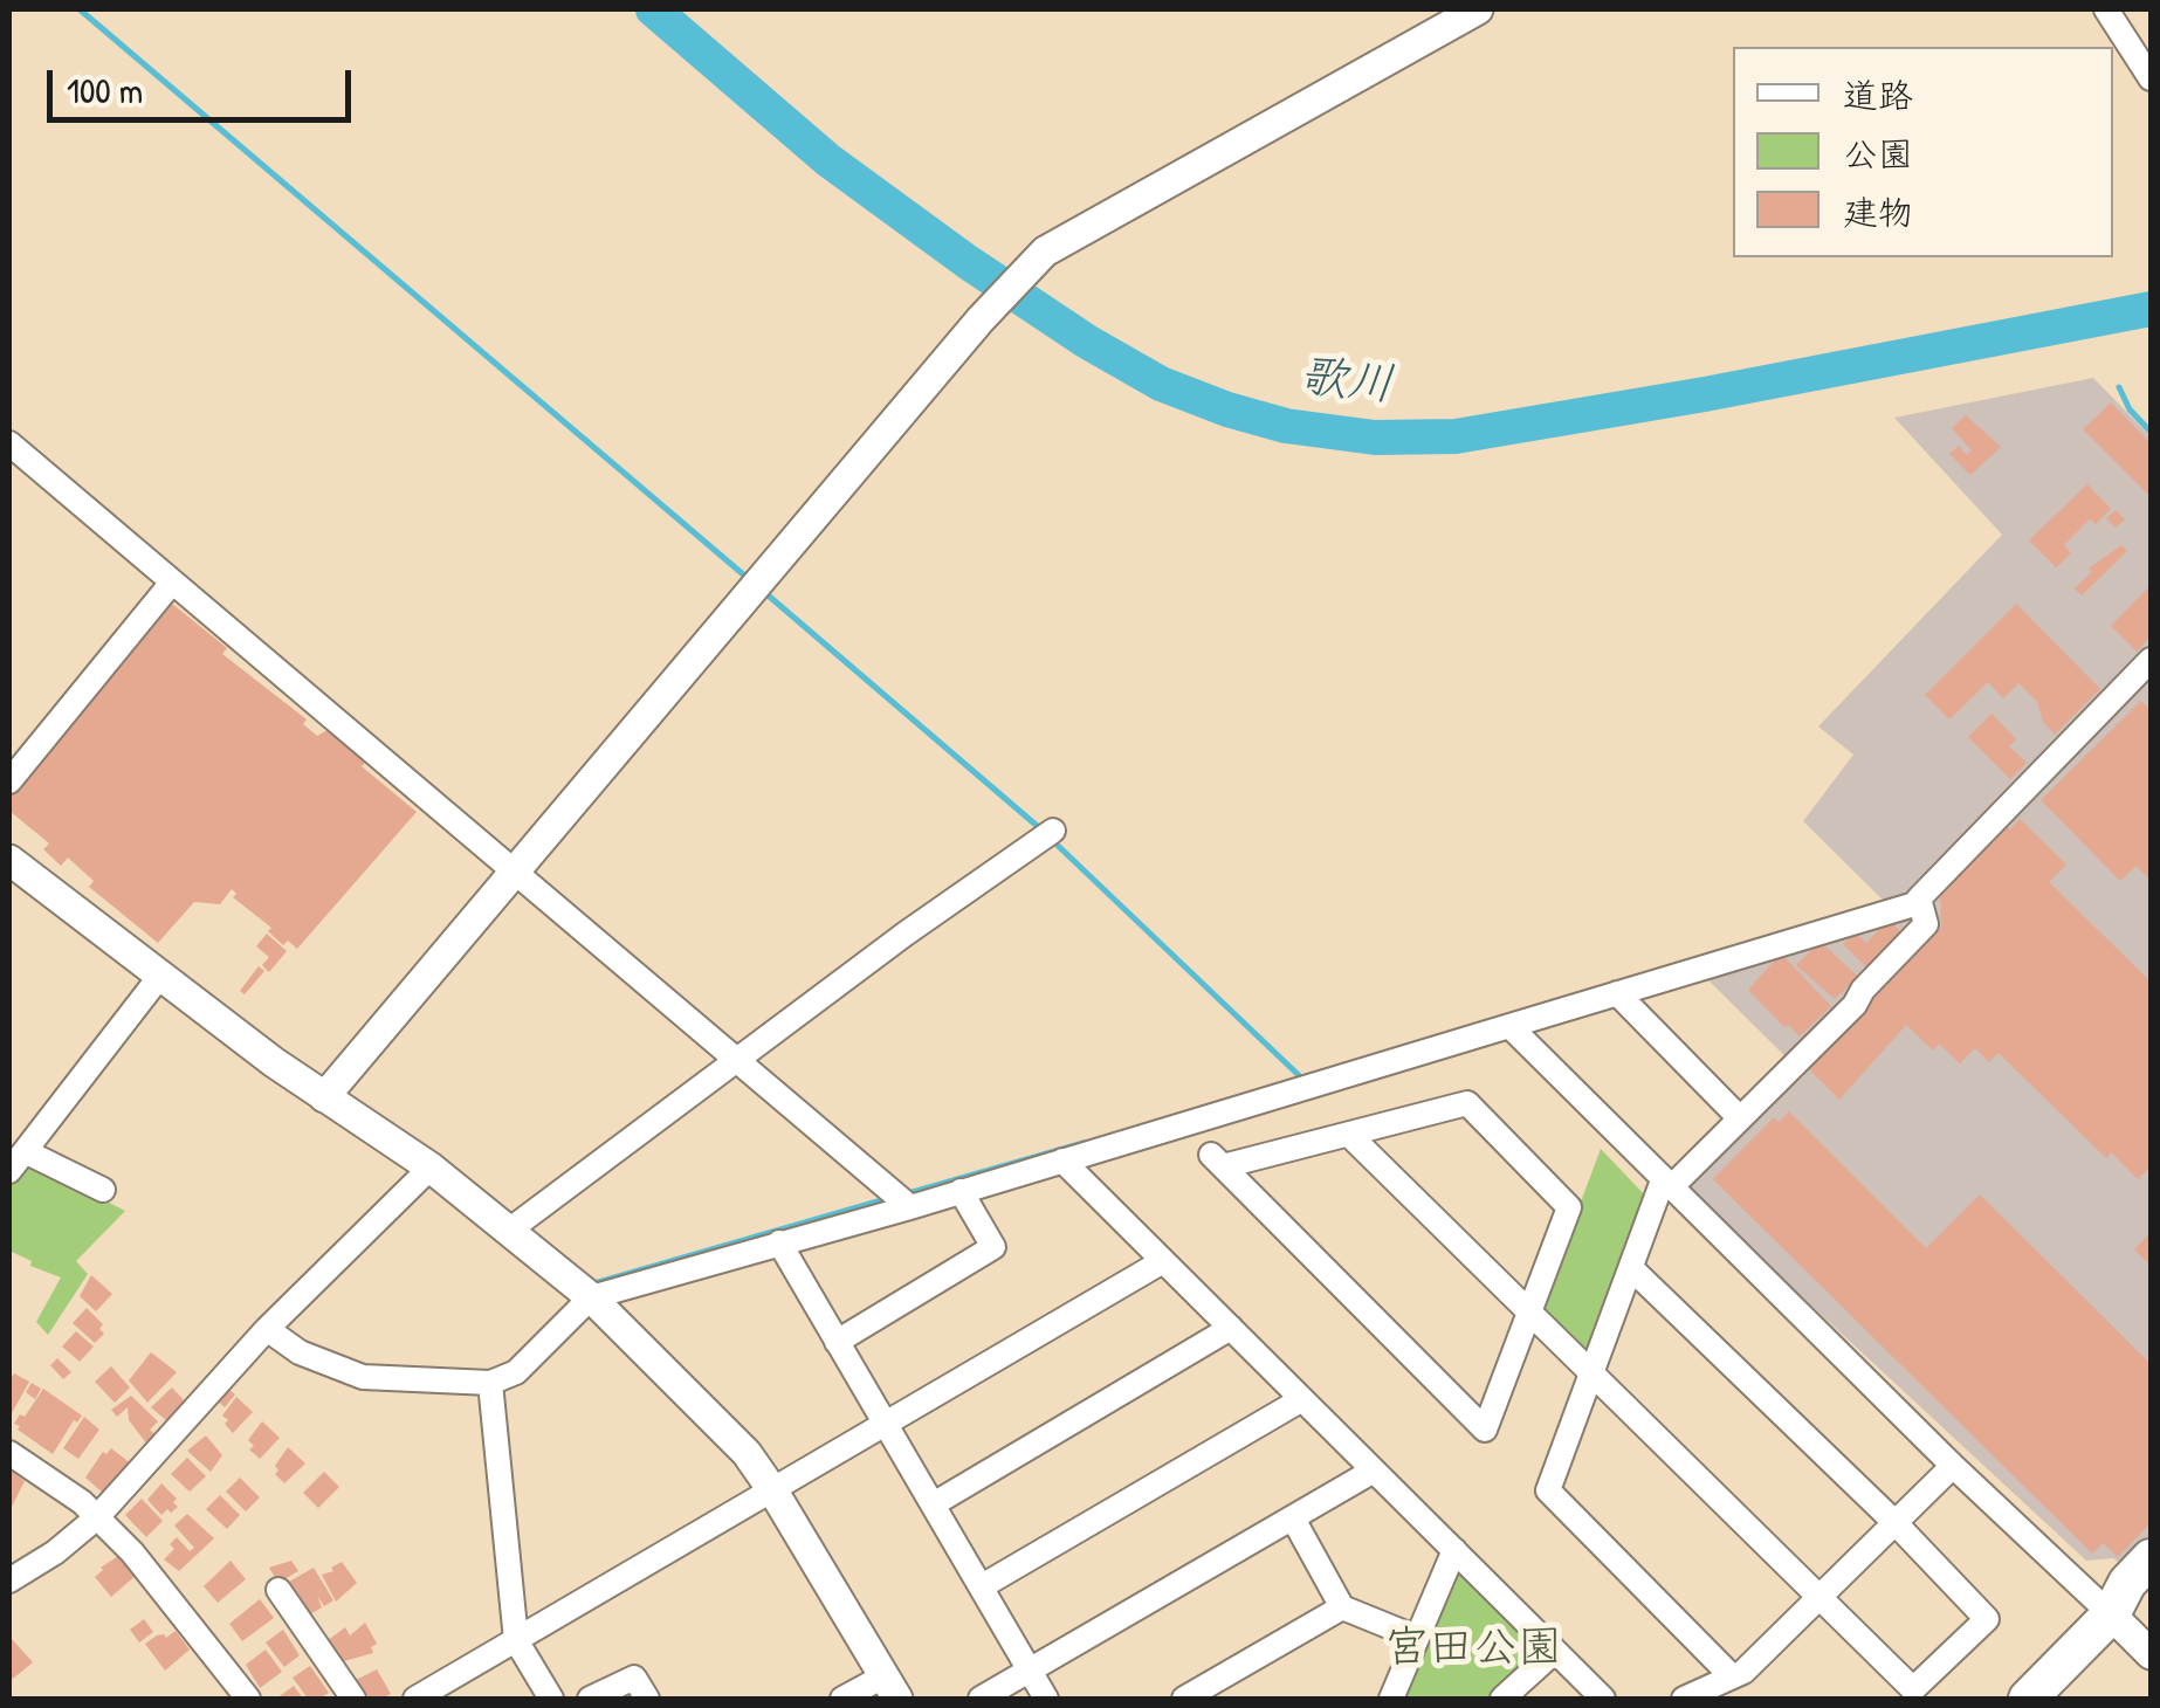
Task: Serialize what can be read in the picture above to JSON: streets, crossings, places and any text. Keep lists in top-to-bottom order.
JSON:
{
  "water": ["歌川"],
  "parks": ["宮田公園"],
  "legend": ["道路", "公園", "建物"],
  "scale_bar": "100 m"
}
